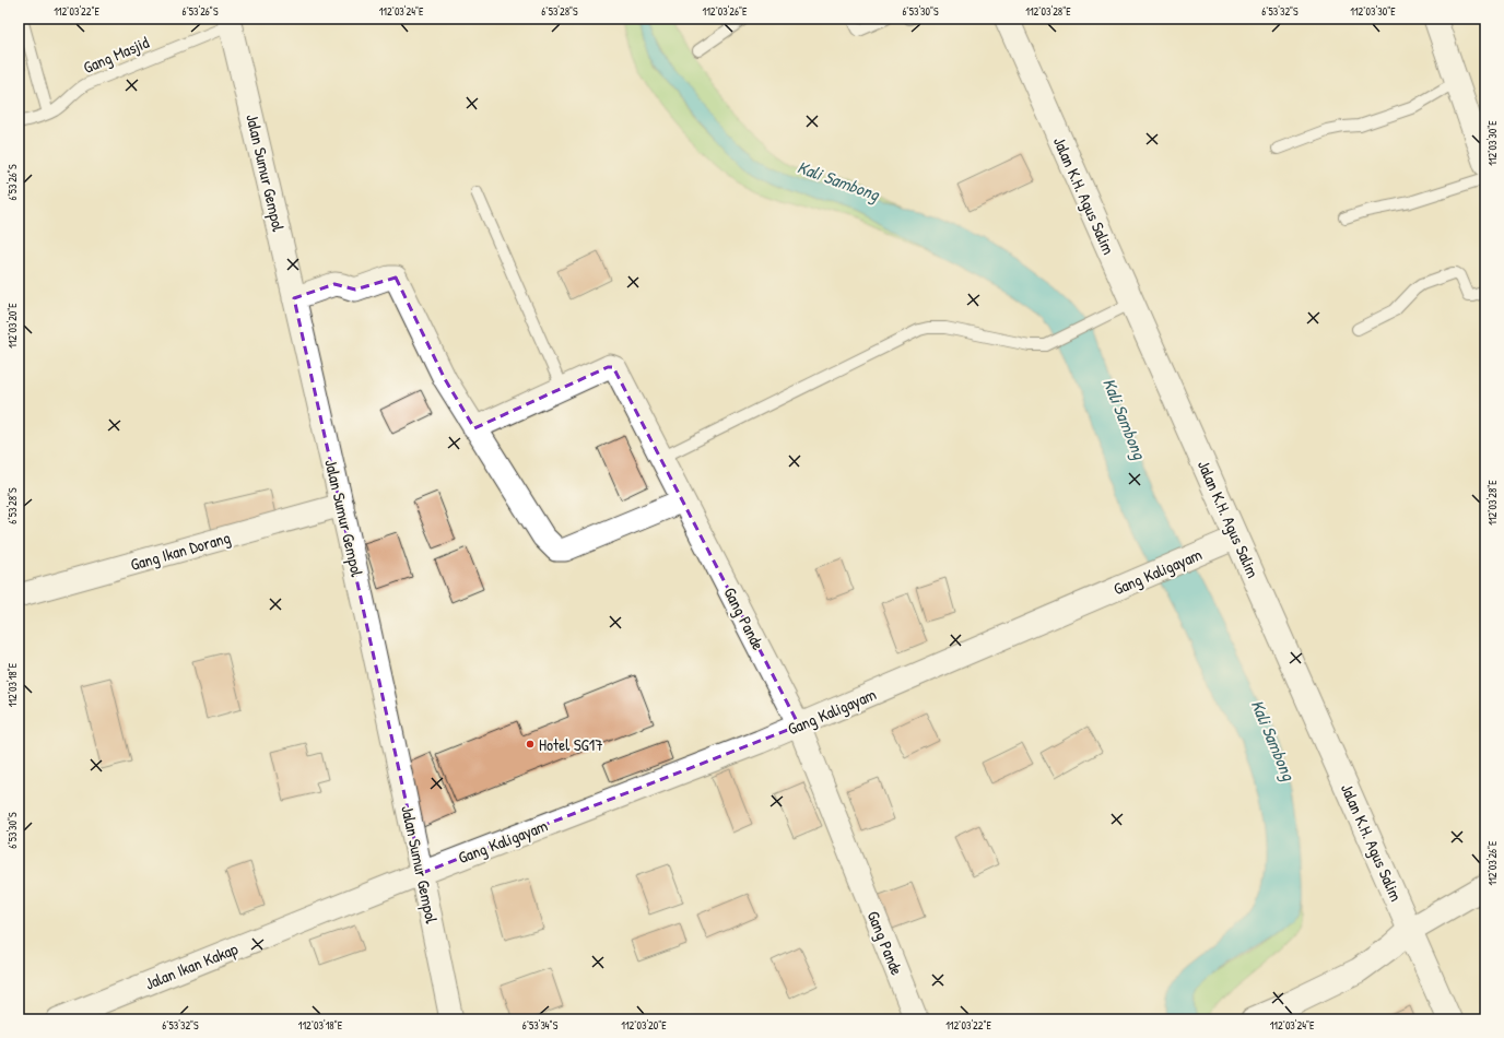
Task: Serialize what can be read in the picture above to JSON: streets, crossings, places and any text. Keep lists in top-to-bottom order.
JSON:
{
  "streets": {
    "street": [
      "Jalan Sumur Gempol",
      "Jalan K.H. Agus Salim",
      "Gang Ikan Dorang",
      "Gang Kaligayam",
      "Gang Pande",
      "Jalan Ikan Kakap"
    ],
    "lane": ["Gang Masjid"]
  },
  "crossings": [
    ["Gang Masjid", "Jalan Sumur Gempol"],
    ["Jalan Sumur Gempol", "Gang Ikan Dorang"],
    ["Jalan Sumur Gempol", "Gang Kaligayam"],
    ["Jalan Sumur Gempol", "Jalan Ikan Kakap"],
    ["Jalan K.H. Agus Salim", "Gang Kaligayam"],
    ["Gang Kaligayam", "Gang Pande"],
    ["Gang Kaligayam", "Jalan Ikan Kakap"]
  ],
  "water": ["Kali Sambong"],
  "places": ["Hotel SG17"],
  "coordinates": [
    "112°03'22\"E",
    "6°53'26\"S",
    "112°03'24\"E",
    "6°53'28\"S",
    "112°03'26\"E",
    "6°53'30\"S",
    "112°03'28\"E",
    "6°53'32\"S",
    "112°03'30\"E",
    "112°03'20\"E",
    "112°03'18\"E",
    "6°53'34\"S"
  ]
}
